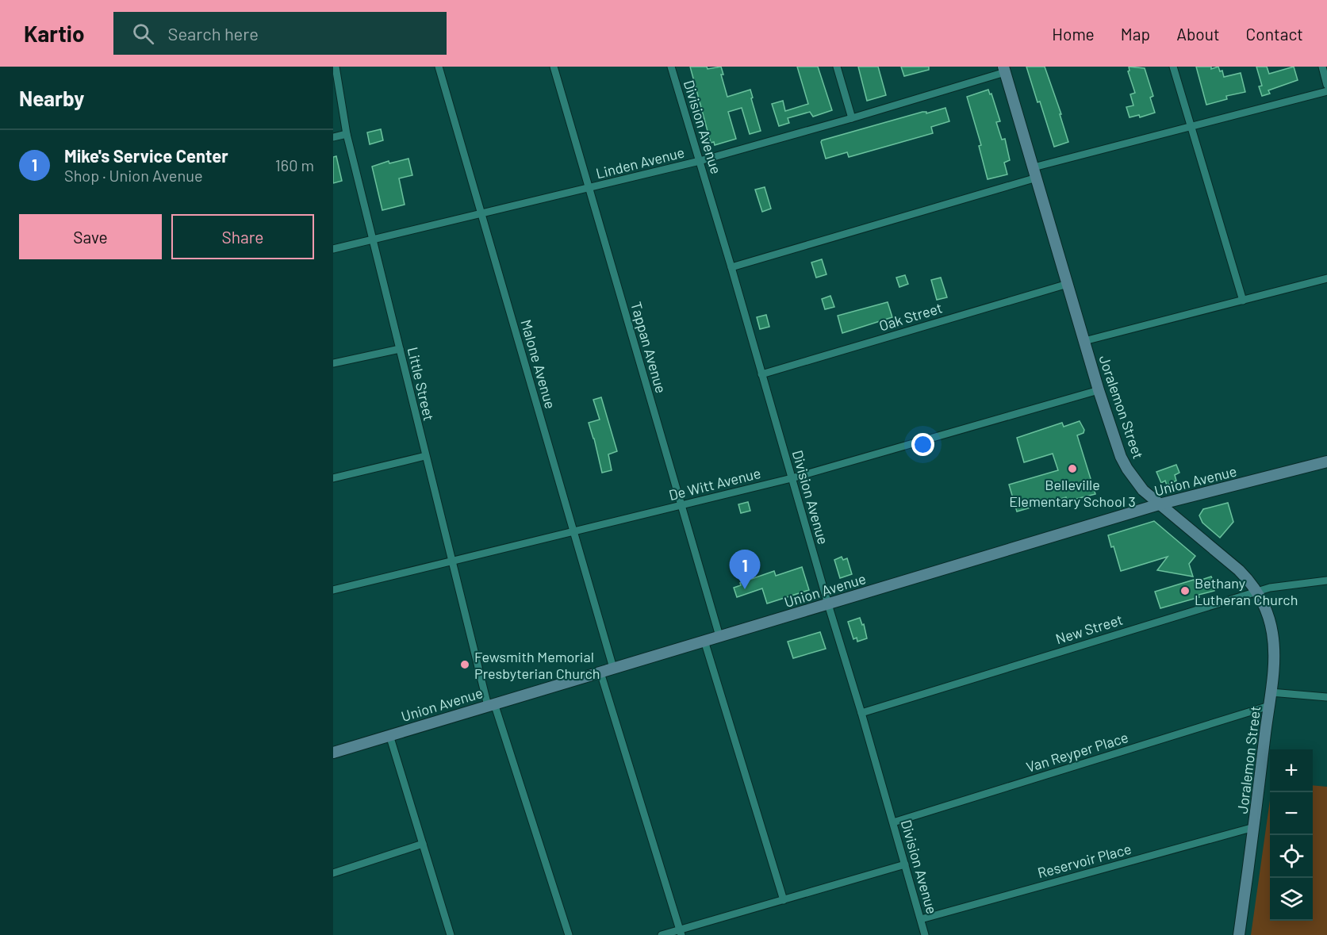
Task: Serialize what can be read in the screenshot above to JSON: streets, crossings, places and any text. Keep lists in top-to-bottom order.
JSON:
{
  "streets": {
    "street": [
      "Division Avenue",
      "Linden Avenue",
      "Oak Street",
      "Tappan Avenue",
      "Malone Avenue",
      "Little Street",
      "Joralemon Street",
      "Union Avenue",
      "De Witt Avenue",
      "New Street",
      "Van Reyper Place",
      "Reservoir Place"
    ]
  },
  "crossings": [
    ["Division Avenue", "Linden Avenue"],
    ["Division Avenue", "Oak Street"],
    ["Division Avenue", "Union Avenue"],
    ["Division Avenue", "De Witt Avenue"],
    ["Division Avenue", "New Street"],
    ["Division Avenue", "Van Reyper Place"],
    ["Division Avenue", "Reservoir Place"],
    ["Linden Avenue", "Tappan Avenue"],
    ["Linden Avenue", "Malone Avenue"],
    ["Linden Avenue", "Little Street"],
    ["Linden Avenue", "Joralemon Street"],
    ["Oak Street", "Joralemon Street"],
    ["Tappan Avenue", "Union Avenue"],
    ["Tappan Avenue", "De Witt Avenue"],
    ["Malone Avenue", "Union Avenue"],
    ["Malone Avenue", "De Witt Avenue"],
    ["Little Street", "Union Avenue"],
    ["Little Street", "De Witt Avenue"],
    ["Joralemon Street", "Union Avenue"],
    ["Joralemon Street", "De Witt Avenue"],
    ["Joralemon Street", "New Street"],
    ["Joralemon Street", "Van Reyper Place"],
    ["Joralemon Street", "Reservoir Place"]
  ],
  "places": ["Belleville Elementary School 3", "Bethany Lutheran Church", "Fewsmith Memorial Presbyterian Church"],
  "page": {
    "header": "Kartio",
    "search": "Search here",
    "nav": [
      "Home",
      "Map",
      "About",
      "Contact"
    ],
    "heading": "Nearby",
    "list": [
      {
        "mark": "1",
        "name": "Mike's Service Center",
        "note": "Shop · Union Avenue",
        "value": "160 m"
      }
    ],
    "buttons": ["Save", "Share"],
    "pins": "1",
    "map_buttons": ["+", "−"]
  }
}
